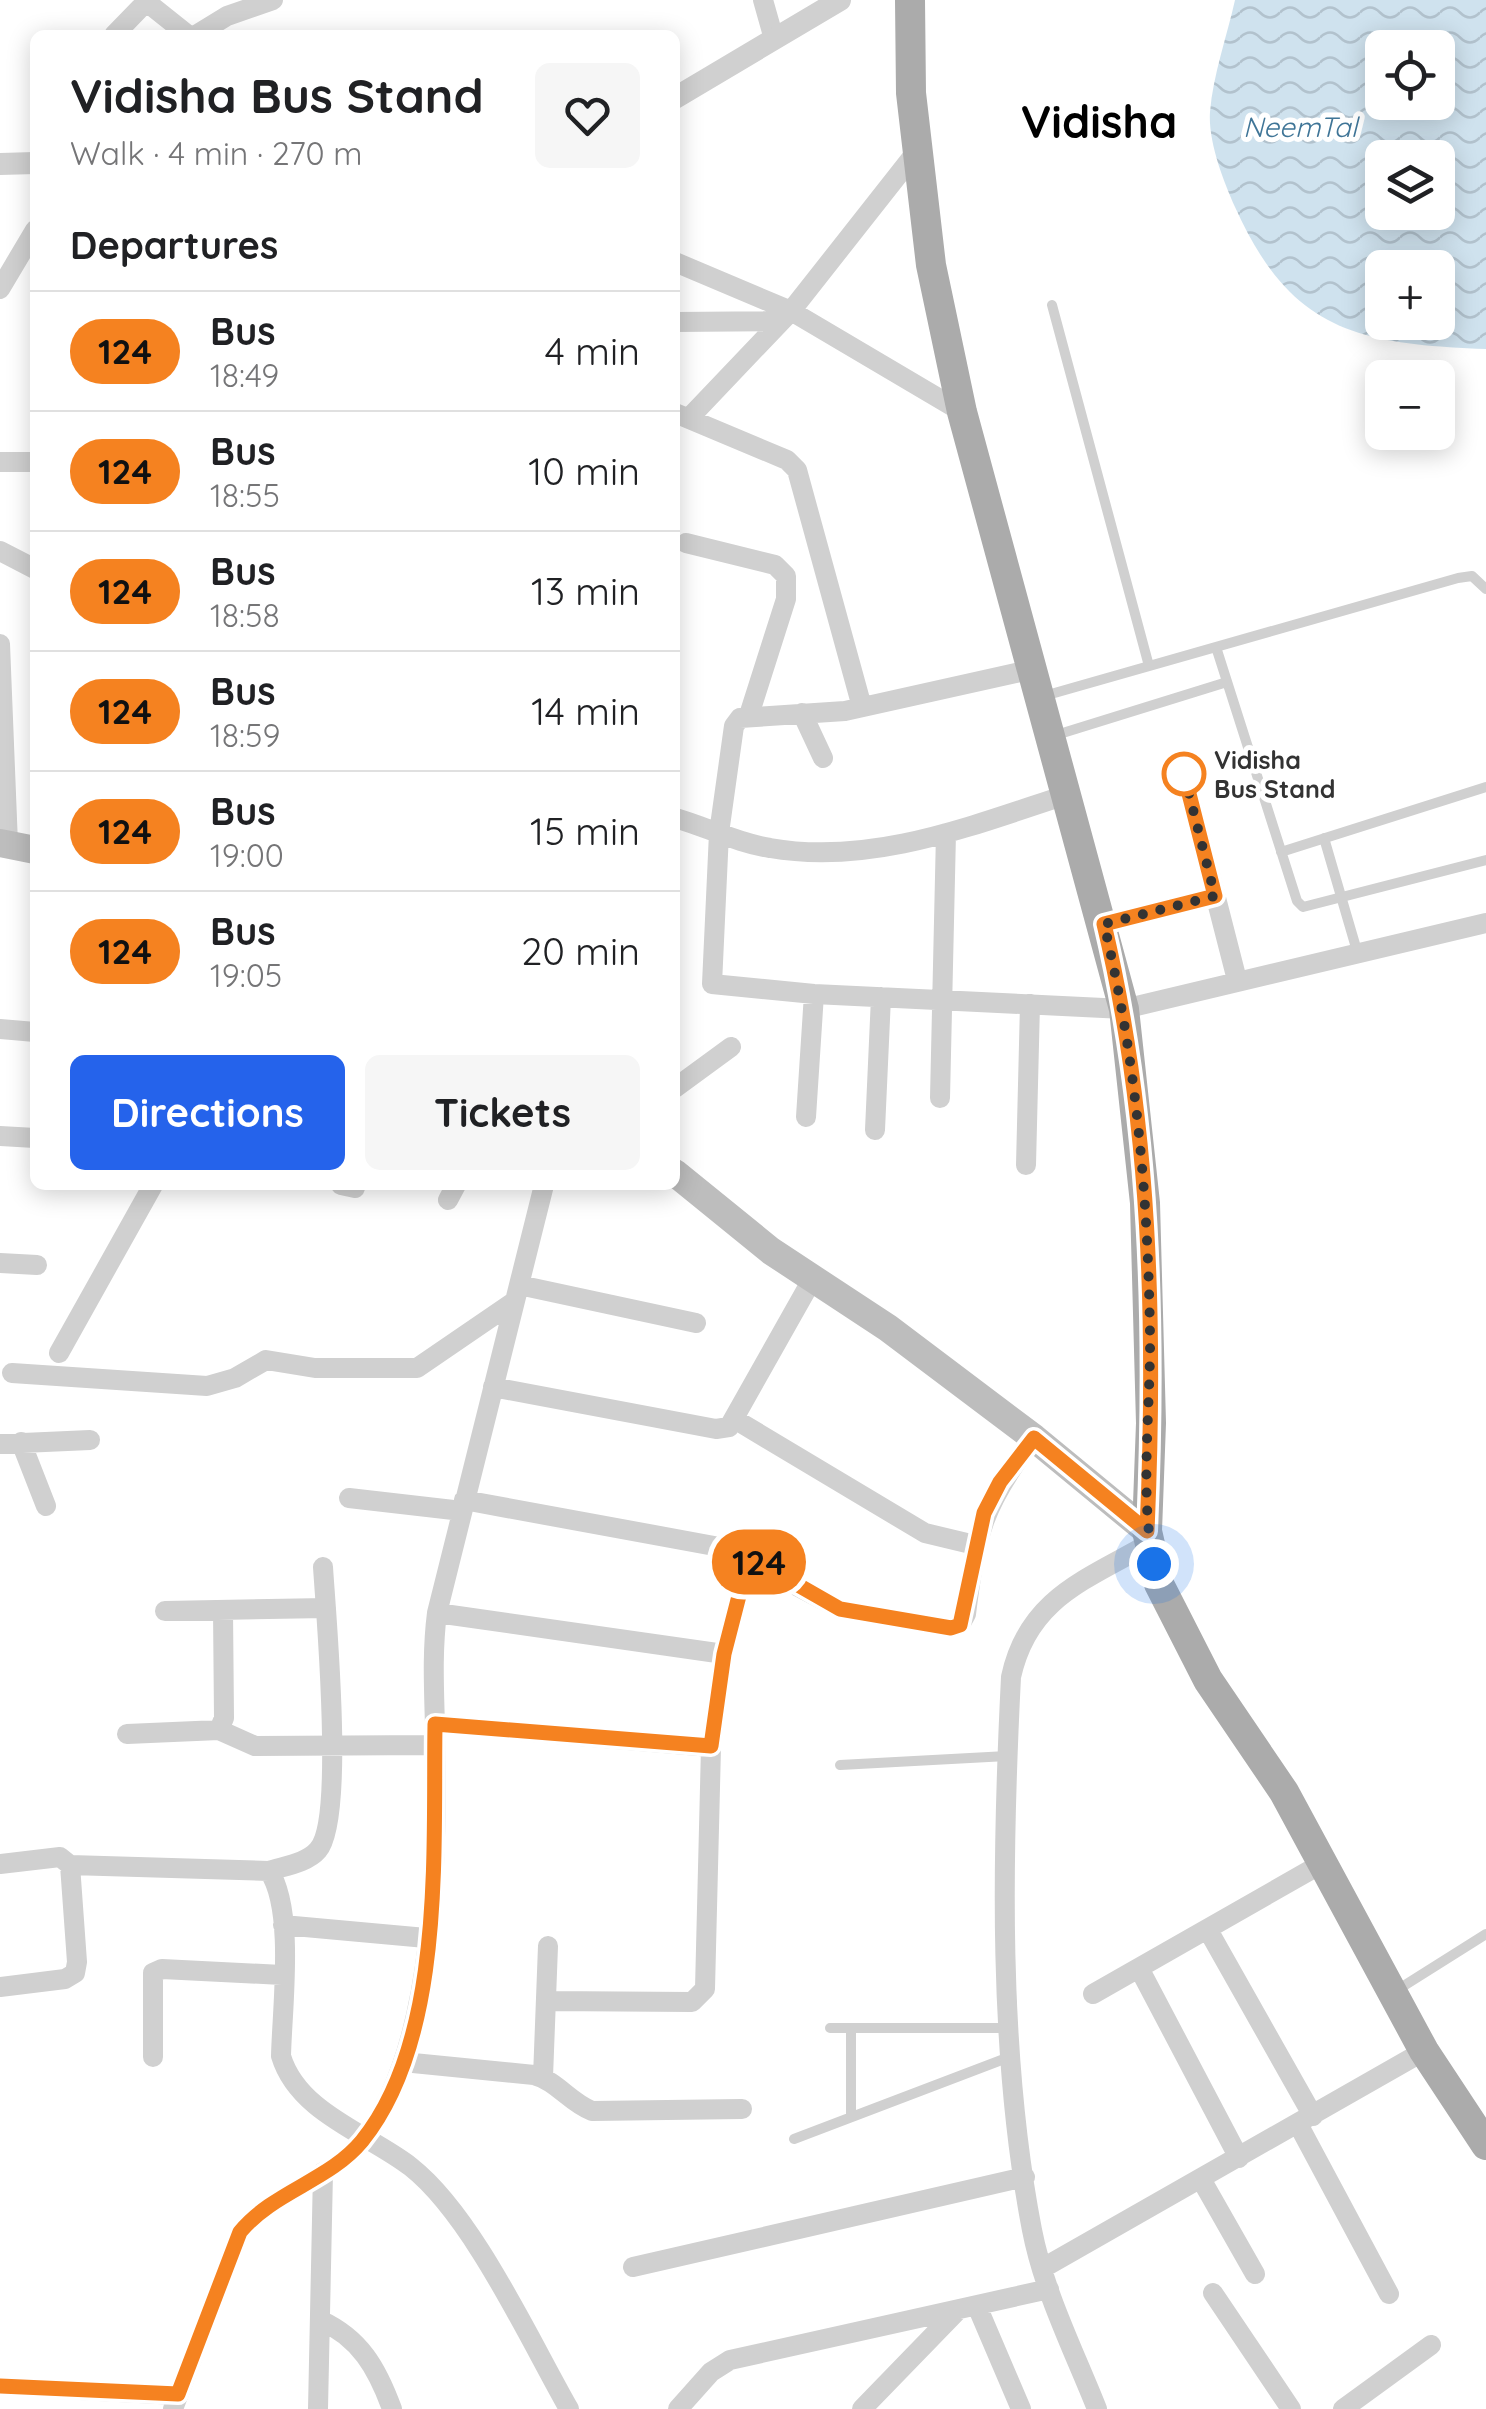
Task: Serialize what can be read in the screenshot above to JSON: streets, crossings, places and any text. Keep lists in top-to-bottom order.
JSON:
{
  "districts": ["Vidisha"],
  "water": ["NeemTal"],
  "places": ["Vidisha Bus Stand"],
  "lines": ["bus line 124"],
  "page": {
    "on_map": "124",
    "map_buttons": ["+", "−"],
    "heading": [
      ["Vidisha Bus Stand", "Walk · 4 min · 270 m"],
      "Departures"
    ],
    "list": [
      {
        "mark": "124",
        "name": "Bus",
        "note": "18:49",
        "value": "4 min"
      },
      {
        "mark": "124",
        "name": "Bus",
        "note": "18:55",
        "value": "10 min"
      },
      {
        "mark": "124",
        "name": "Bus",
        "note": "18:58",
        "value": "13 min"
      },
      {
        "mark": "124",
        "name": "Bus",
        "note": "18:59",
        "value": "14 min"
      },
      {
        "mark": "124",
        "name": "Bus",
        "note": "19:00",
        "value": "15 min"
      },
      {
        "mark": "124",
        "name": "Bus",
        "note": "19:05",
        "value": "20 min"
      }
    ],
    "buttons": ["Directions", "Tickets"]
  }
}
